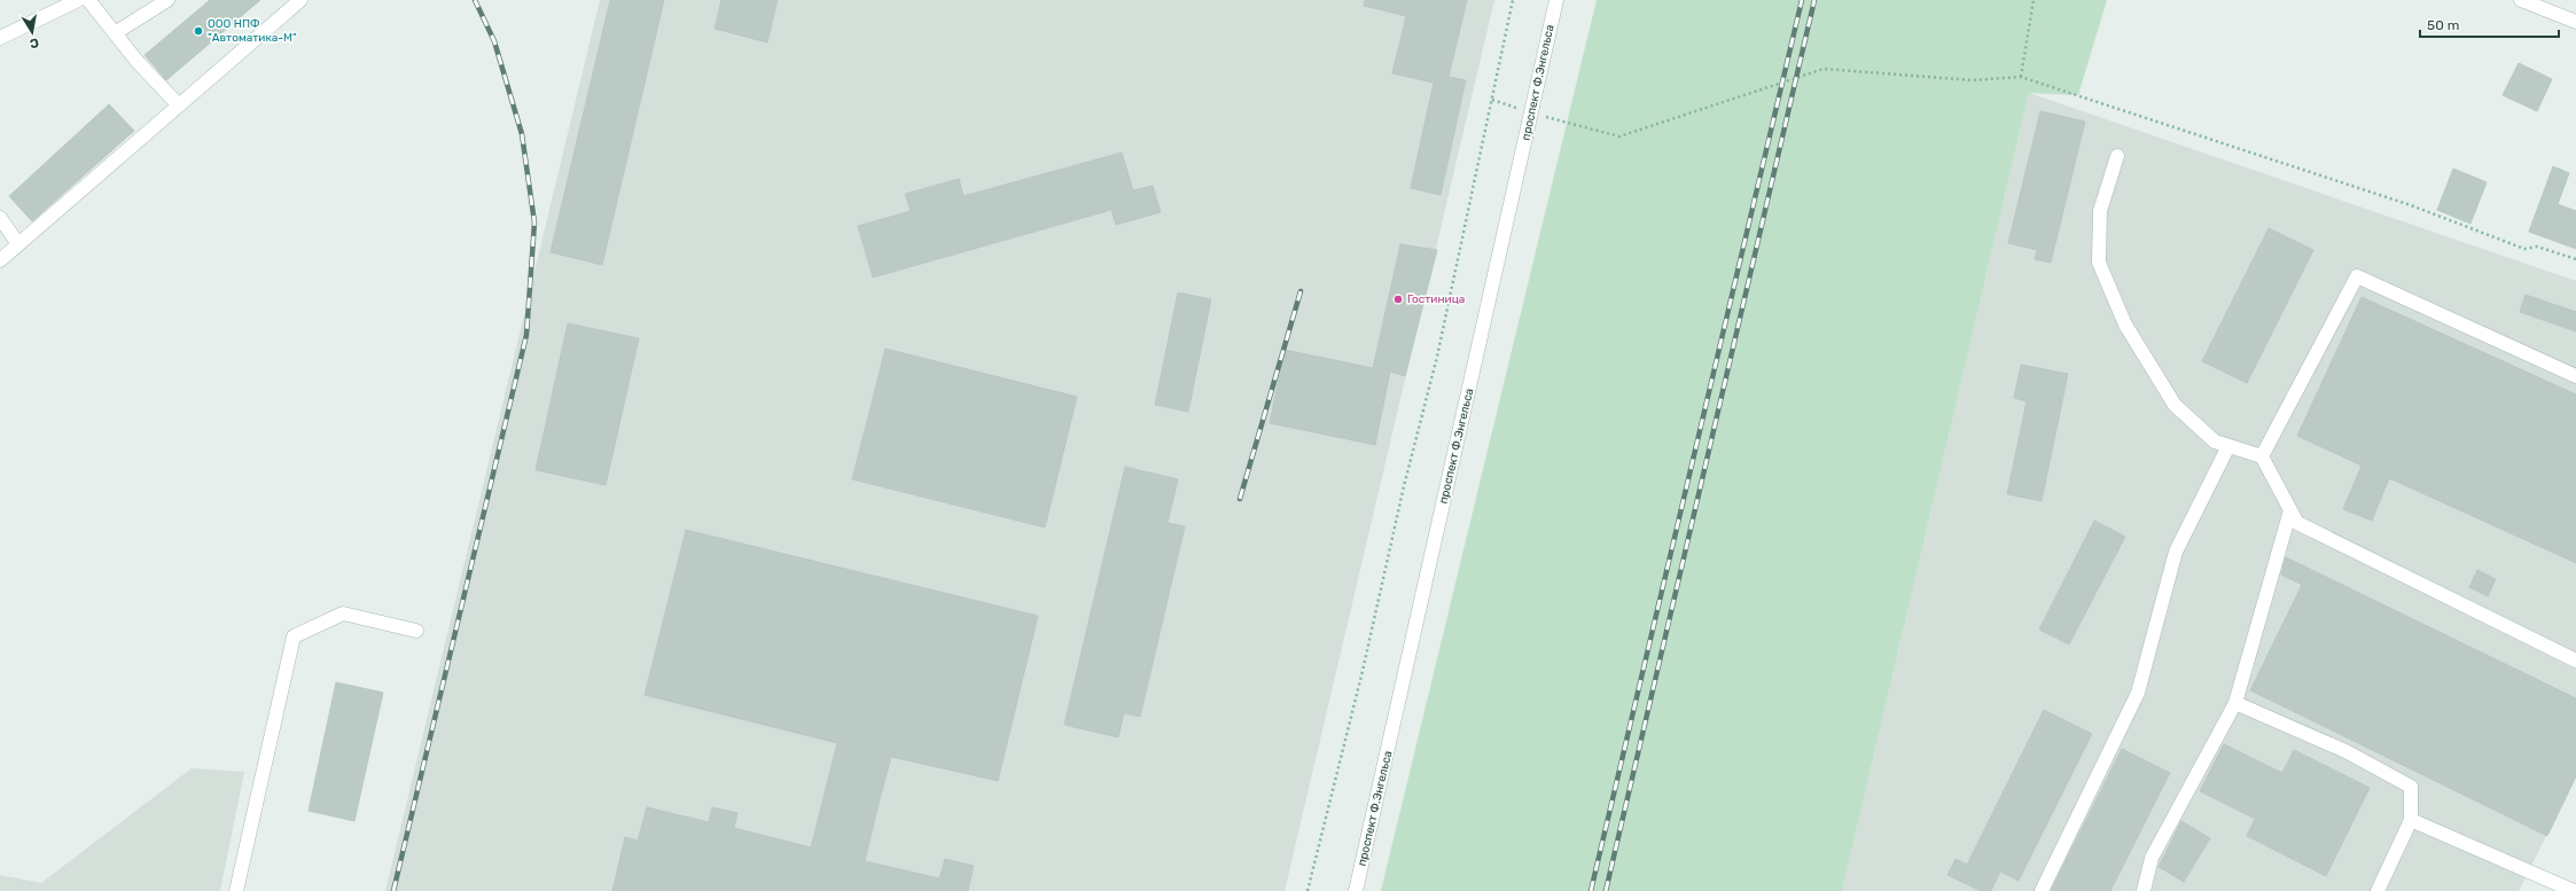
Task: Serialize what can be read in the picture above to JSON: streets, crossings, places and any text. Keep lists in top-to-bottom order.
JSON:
{
  "streets": {
    "street": ["проспект Ф.Энгельса"]
  },
  "places": ["ООО НПФ \"Автоматика-М\"", "Гостиница"],
  "scale_bar": "50 m",
  "north": "bottom"
}
